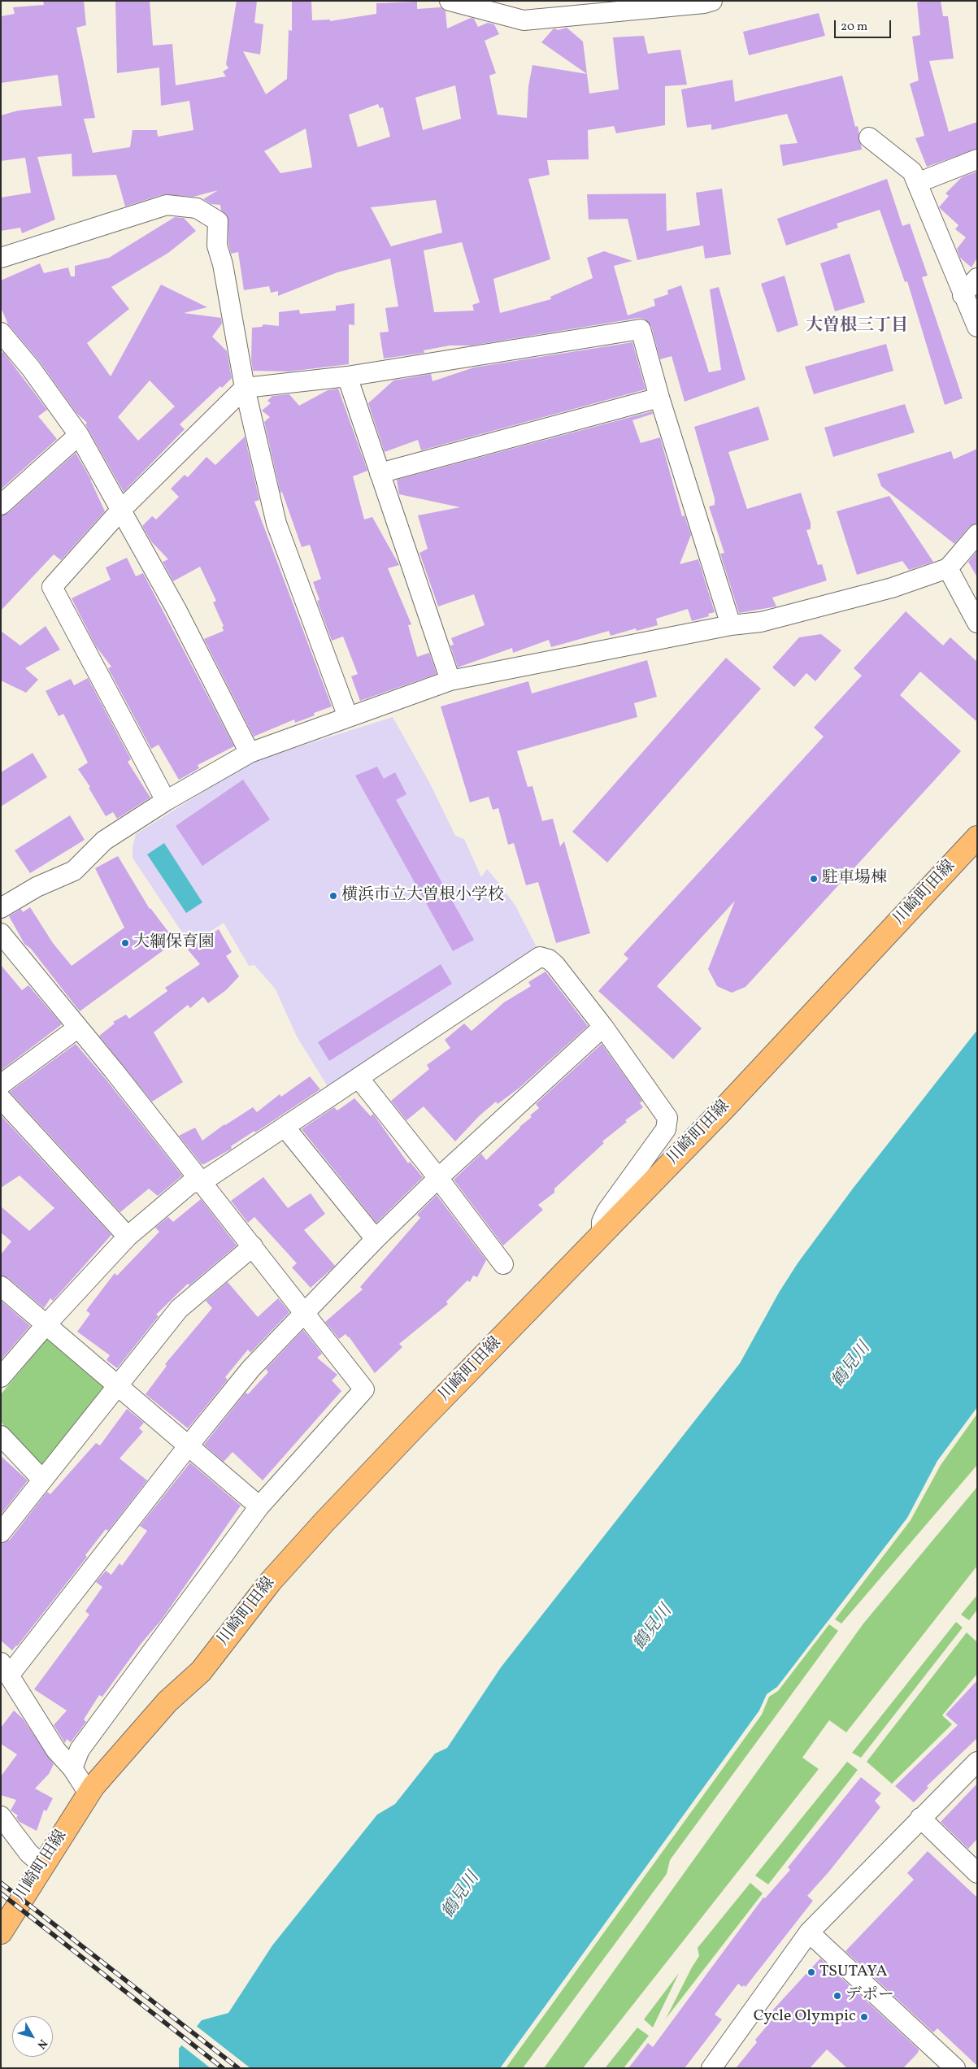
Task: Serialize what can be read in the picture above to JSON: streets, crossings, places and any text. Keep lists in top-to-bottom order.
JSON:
{
  "streets": {
    "main road": ["川崎町田線"]
  },
  "districts": ["大曽根三丁目"],
  "water": ["鶴見川"],
  "places": [
    "駐車場棟",
    "横浜市立大曽根小学校",
    "大綱保育園",
    "TSUTAYA",
    "デポー",
    "Cycle Olympic"
  ],
  "scale_bar": "20 m",
  "north": "bottom right"
}
